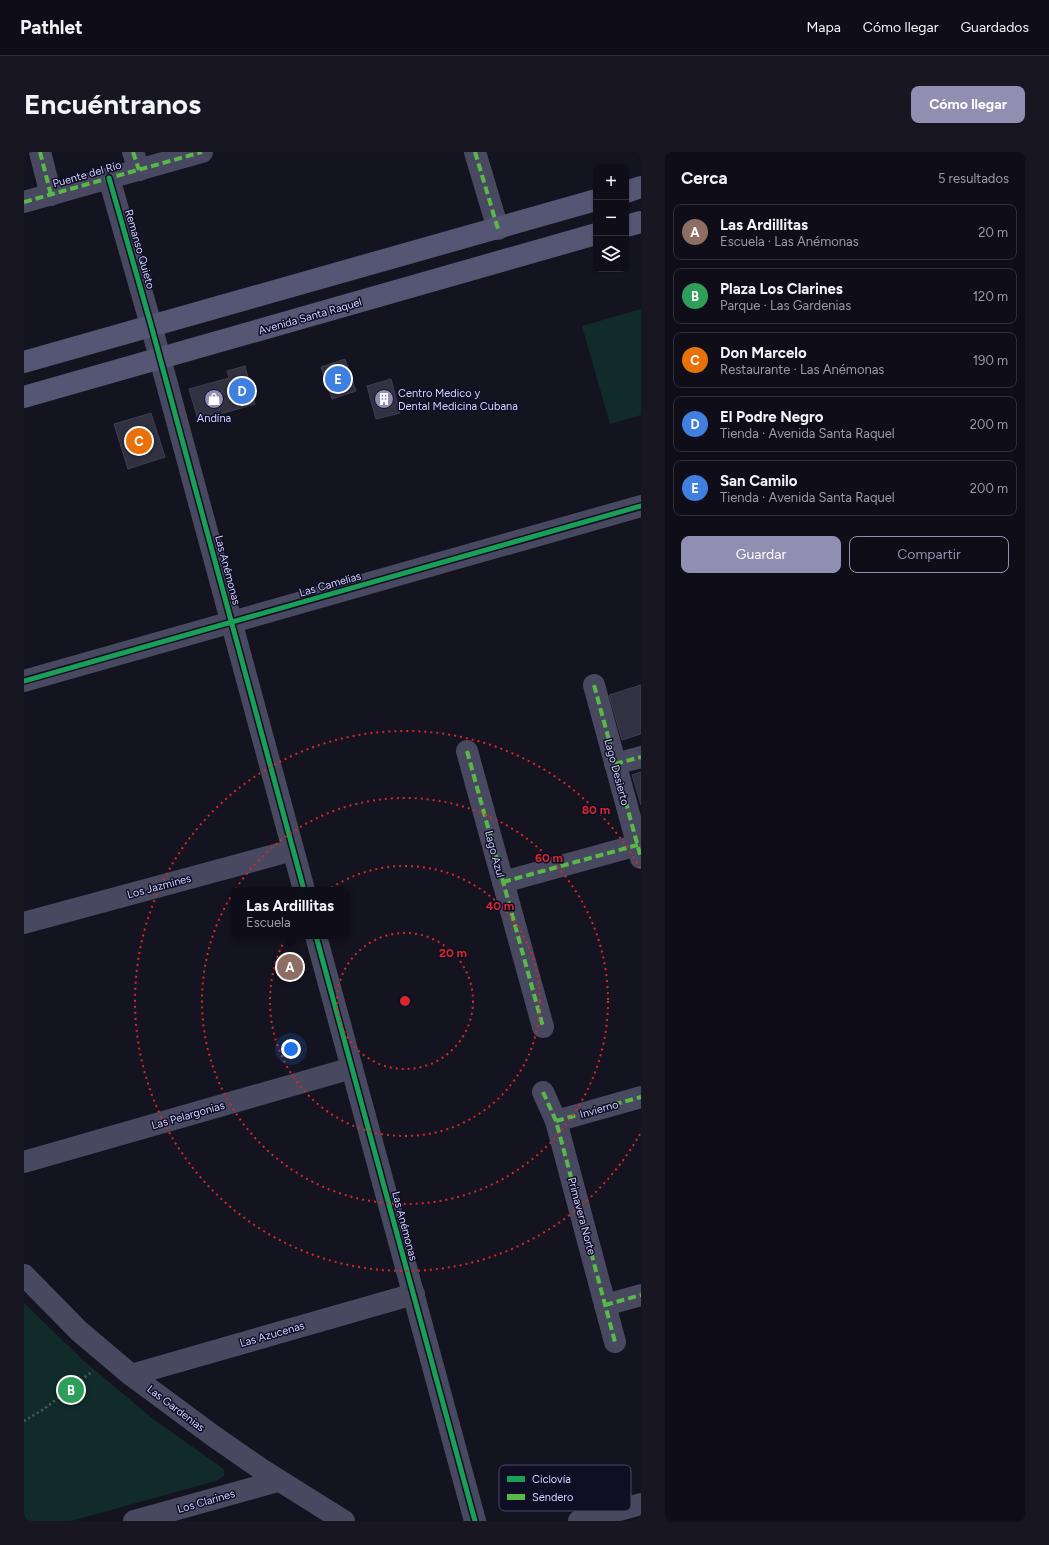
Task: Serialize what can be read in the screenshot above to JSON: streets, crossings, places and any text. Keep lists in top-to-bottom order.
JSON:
{
  "streets": {
    "main road": ["Avenida Santa Raquel"],
    "street": [
      "Puente del Río",
      "Remanso Quieto",
      "Las Anémonas",
      "Las Camelias",
      "Lago Desierto",
      "Lago Azul",
      "Los Jazmines",
      "Invierno",
      "Las Pelargonias",
      "Primavera Norte",
      "Las Azucenas",
      "Las Gardenias",
      "Los Clarines"
    ]
  },
  "crossings": [
    ["Puente del Río", "Remanso Quieto"],
    ["Remanso Quieto", "Las Anémonas"],
    ["Avenida Santa Raquel", "Las Anémonas"],
    ["Las Anémonas", "Las Camelias"],
    ["Las Anémonas", "Los Jazmines"],
    ["Las Anémonas", "Las Pelargonias"],
    ["Las Anémonas", "Las Azucenas"],
    ["Invierno", "Primavera Norte"],
    ["Las Azucenas", "Las Gardenias"],
    ["Las Gardenias", "Los Clarines"]
  ],
  "places": {
    "shop": ["Andína"],
    "building": ["Centro Medico y Dental Medicina Cubana"]
  },
  "legend": ["Ciclovía", "Sendero"],
  "page": {
    "header": "Pathlet",
    "nav": ["Mapa", "Cómo llegar", "Guardados"],
    "buttons": [
      "Cómo llegar",
      ["Guardar", "Compartir"]
    ],
    "title": "Encuéntranos",
    "heading": ["Cerca", "5 resultados"],
    "map_buttons": ["+", "−"],
    "list": [
      {
        "mark": "A",
        "name": "Las Ardillitas",
        "note": "Escuela · Las Anémonas",
        "value": "20 m"
      },
      {
        "mark": "B",
        "name": "Plaza Los Clarines",
        "note": "Parque · Las Gardenias",
        "value": "120 m"
      },
      {
        "mark": "C",
        "name": "Don Marcelo",
        "note": "Restaurante · Las Anémonas",
        "value": "190 m"
      },
      {
        "mark": "D",
        "name": "El Podre Negro",
        "note": "Tienda · Avenida Santa Raquel",
        "value": "200 m"
      },
      {
        "mark": "E",
        "name": "San Camilo",
        "note": "Tienda · Avenida Santa Raquel",
        "value": "200 m"
      }
    ],
    "pins": [
      "E",
      "D",
      "C",
      "A",
      "B"
    ],
    "popup": ["Las Ardillitas", "Escuela"]
  },
  "rings": [
    "80 m",
    "60 m",
    "40 m",
    "20 m"
  ]
}
